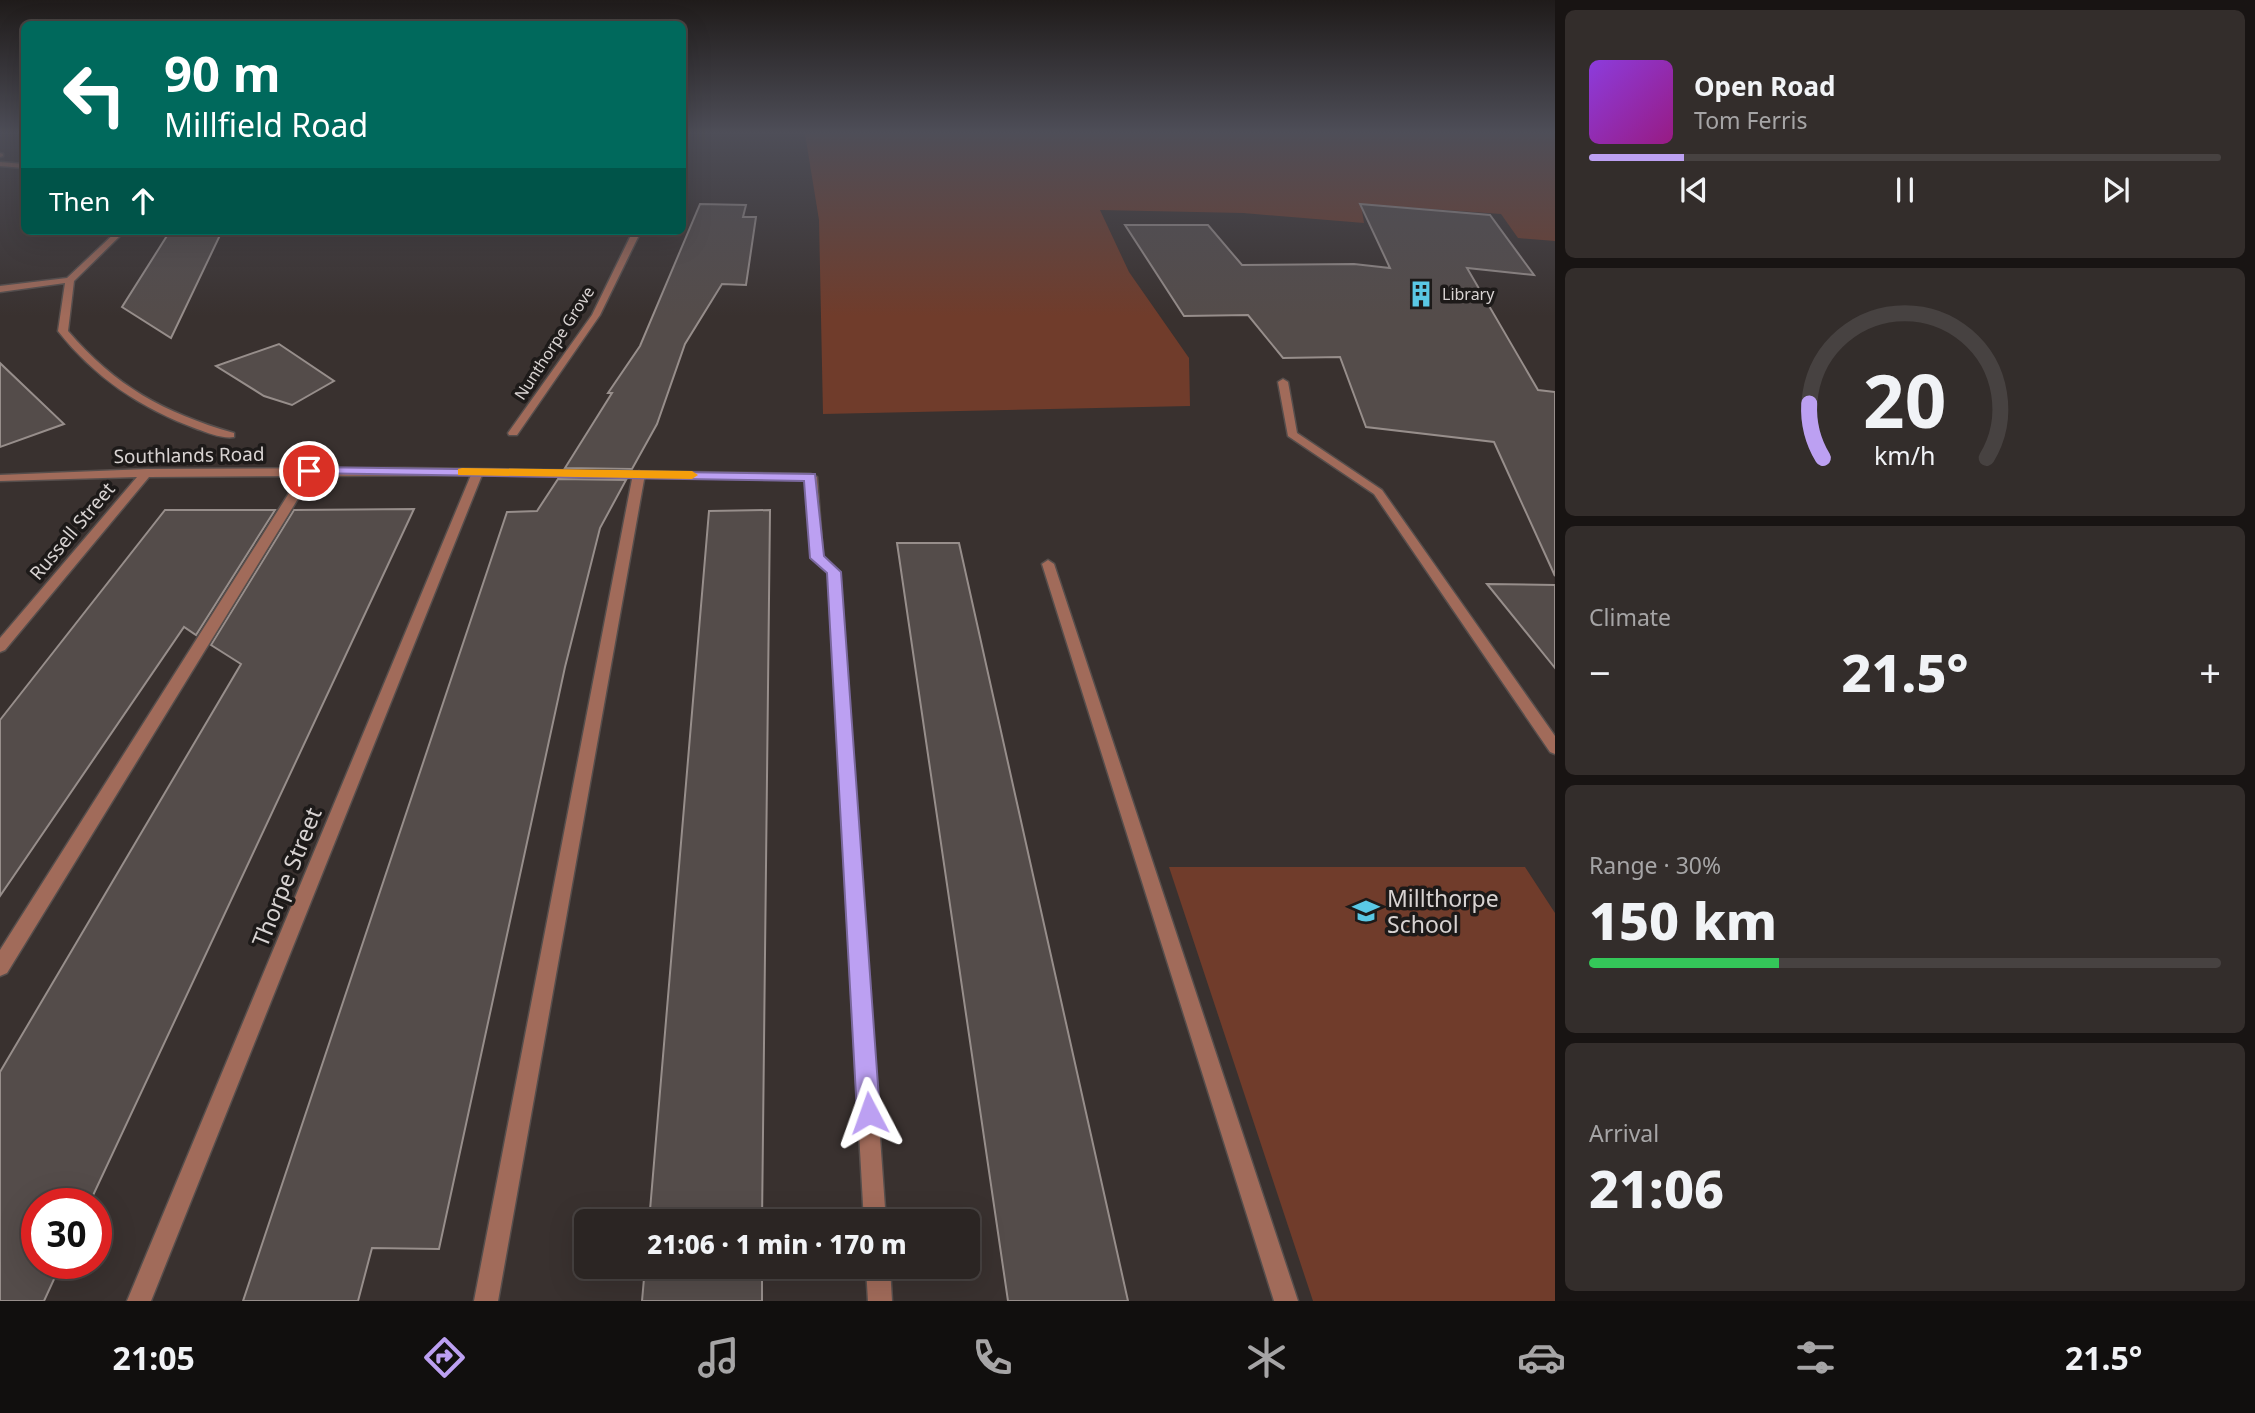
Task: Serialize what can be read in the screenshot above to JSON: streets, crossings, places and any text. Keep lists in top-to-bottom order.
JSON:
{
  "streets": {
    "street": [
      "Nunthorpe Grove",
      "Southlands Road",
      "Russell Street",
      "Thorpe Street"
    ]
  },
  "crossings": [
    ["Southlands Road", "Russell Street"],
    ["Southlands Road", "Thorpe Street"]
  ],
  "places": {
    "building": ["Library"],
    "school or university": ["Millthorpe School"]
  },
  "page": {
    "turn": ["90 m", "Millfield Road"],
    "song": ["Open Road", "Tom Ferris"],
    "then": "Then",
    "tile": [
      "Climate",
      ["Range · 30%", "150 km"],
      ["Arrival", "21:06"]
    ],
    "heat": ["−", "21.5°", "+"],
    "limit": "30",
    "trip": "21:06 · 1 min · 170 m",
    "tabs": ["21:05", "21.5°"],
    "gauge": ["20", "km/h"]
  }
}
